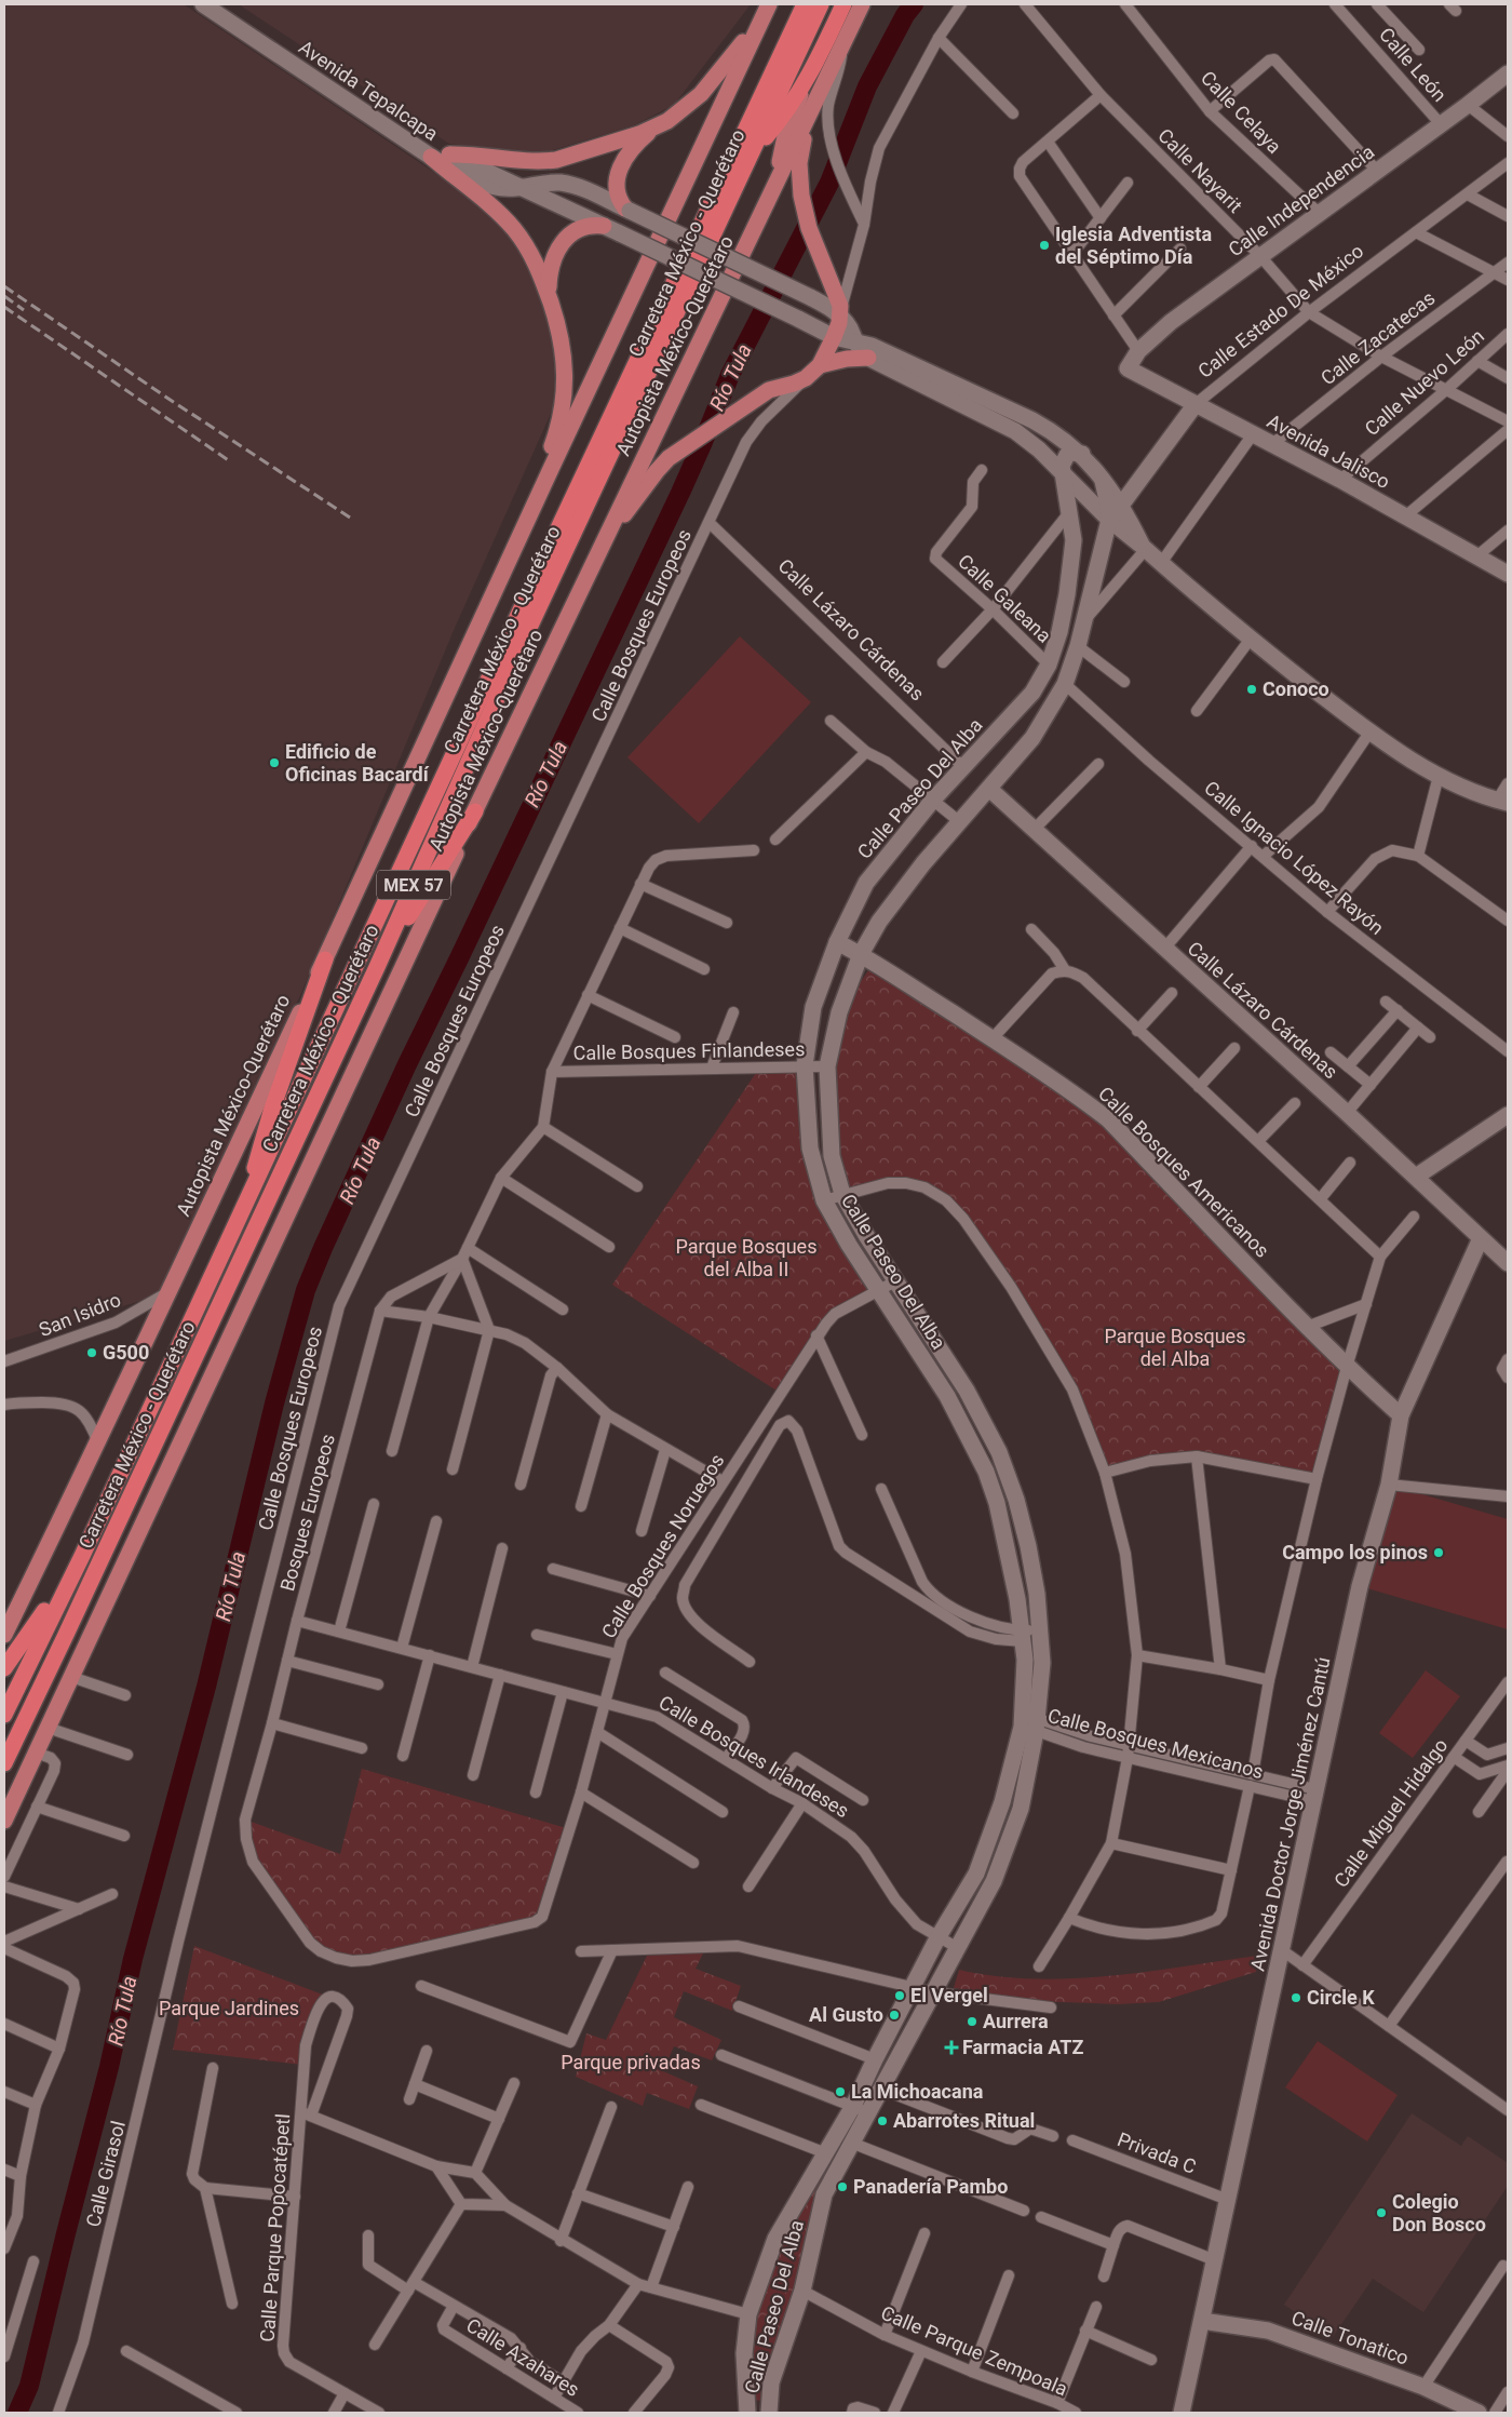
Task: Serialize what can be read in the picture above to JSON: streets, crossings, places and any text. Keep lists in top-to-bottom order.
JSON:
{
  "streets": {
    "highway": ["Carretera México - Querétaro", "MEX 57"],
    "main road": [
      "Avenida Tepalcapa",
      "Calle Independencia",
      "Calle Estado De México",
      "Autopista México-Querétaro",
      "Avenida Jalisco",
      "Calle Lázaro Cárdenas",
      "Calle Paseo Del Alba",
      "Calle Bosques Americanos",
      "Avenida Doctor Jorge Jiménez Cantú",
      "Calle Tonatico"
    ],
    "street": [
      "Calle León",
      "Calle Celaya",
      "Calle Nayarit",
      "Calle Zacatecas",
      "Calle Nuevo León",
      "Calle Galeana",
      "Calle Bosques Europeos",
      "Calle Ignacio López Rayón",
      "Calle Bosques Finlandeses",
      "San Isidro",
      "Bosques Europeos",
      "Calle Bosques Noruegos",
      "Calle Bosques Mexicanos",
      "Calle Bosques Irlandeses",
      "Calle Miguel Hidalgo",
      "Privada C",
      "Calle Girasol",
      "Calle Parque Popocatépetl",
      "Calle Parque Zempoala",
      "Calle Azahares"
    ]
  },
  "crossings": [
    ["Calle León", "Calle Independencia"],
    ["Calle Celaya", "Calle Independencia"],
    ["Calle Nayarit", "Calle Independencia"],
    ["Calle Nayarit", "Calle Estado De México"],
    ["Calle Nayarit", "Calle Zacatecas"],
    ["Calle Nayarit", "Calle Nuevo León"],
    ["Calle Independencia", "Avenida Jalisco"],
    ["Calle Estado De México", "Avenida Jalisco"],
    ["Calle Estado De México", "Calle Paseo Del Alba"],
    ["Calle Zacatecas", "Avenida Jalisco"],
    ["Autopista México-Querétaro", "San Isidro"],
    ["Calle Nuevo León", "Avenida Jalisco"],
    ["Calle Galeana", "Calle Paseo Del Alba"],
    ["Calle Bosques Europeos", "Calle Lázaro Cárdenas"],
    ["Calle Bosques Europeos", "Calle Girasol"],
    ["Calle Lázaro Cárdenas", "Calle Paseo Del Alba"],
    ["Calle Lázaro Cárdenas", "Avenida Doctor Jorge Jiménez Cantú"],
    ["Calle Paseo Del Alba", "Calle Ignacio López Rayón"],
    ["Calle Paseo Del Alba", "Calle Bosques Finlandeses"],
    ["Calle Paseo Del Alba", "Calle Bosques Americanos"],
    ["Calle Paseo Del Alba", "Calle Bosques Noruegos"],
    ["Calle Paseo Del Alba", "Calle Bosques Mexicanos"],
    ["Calle Paseo Del Alba", "Calle Bosques Irlandeses"],
    ["Calle Paseo Del Alba", "Calle Parque Zempoala"],
    ["Calle Bosques Americanos", "Avenida Doctor Jorge Jiménez Cantú"],
    ["Bosques Europeos", "Calle Bosques Noruegos"],
    ["Bosques Europeos", "Calle Bosques Irlandeses"],
    ["Calle Bosques Noruegos", "Calle Bosques Irlandeses"],
    ["Calle Bosques Mexicanos", "Avenida Doctor Jorge Jiménez Cantú"],
    ["Avenida Doctor Jorge Jiménez Cantú", "Privada C"],
    ["Avenida Doctor Jorge Jiménez Cantú", "Calle Tonatico"]
  ],
  "water": ["Río Tula"],
  "parks": [
    "Parque Bosques del Alba II",
    "Parque Bosques del Alba",
    "Parque Jardines",
    "Parque privadas"
  ],
  "places": {
    "other": [
      "Iglesia Adventista del Séptimo Día",
      "Conoco",
      "Edificio de Oficinas Bacardí",
      "G500",
      "Campo los pinos",
      "El Vergel",
      "Circle K",
      "Al Gusto",
      "Aurrera",
      "La Michoacana",
      "Abarrotes Ritual",
      "Panadería Pambo",
      "Colegio Don Bosco"
    ],
    "health": ["Farmacia ATZ"]
  }
}
